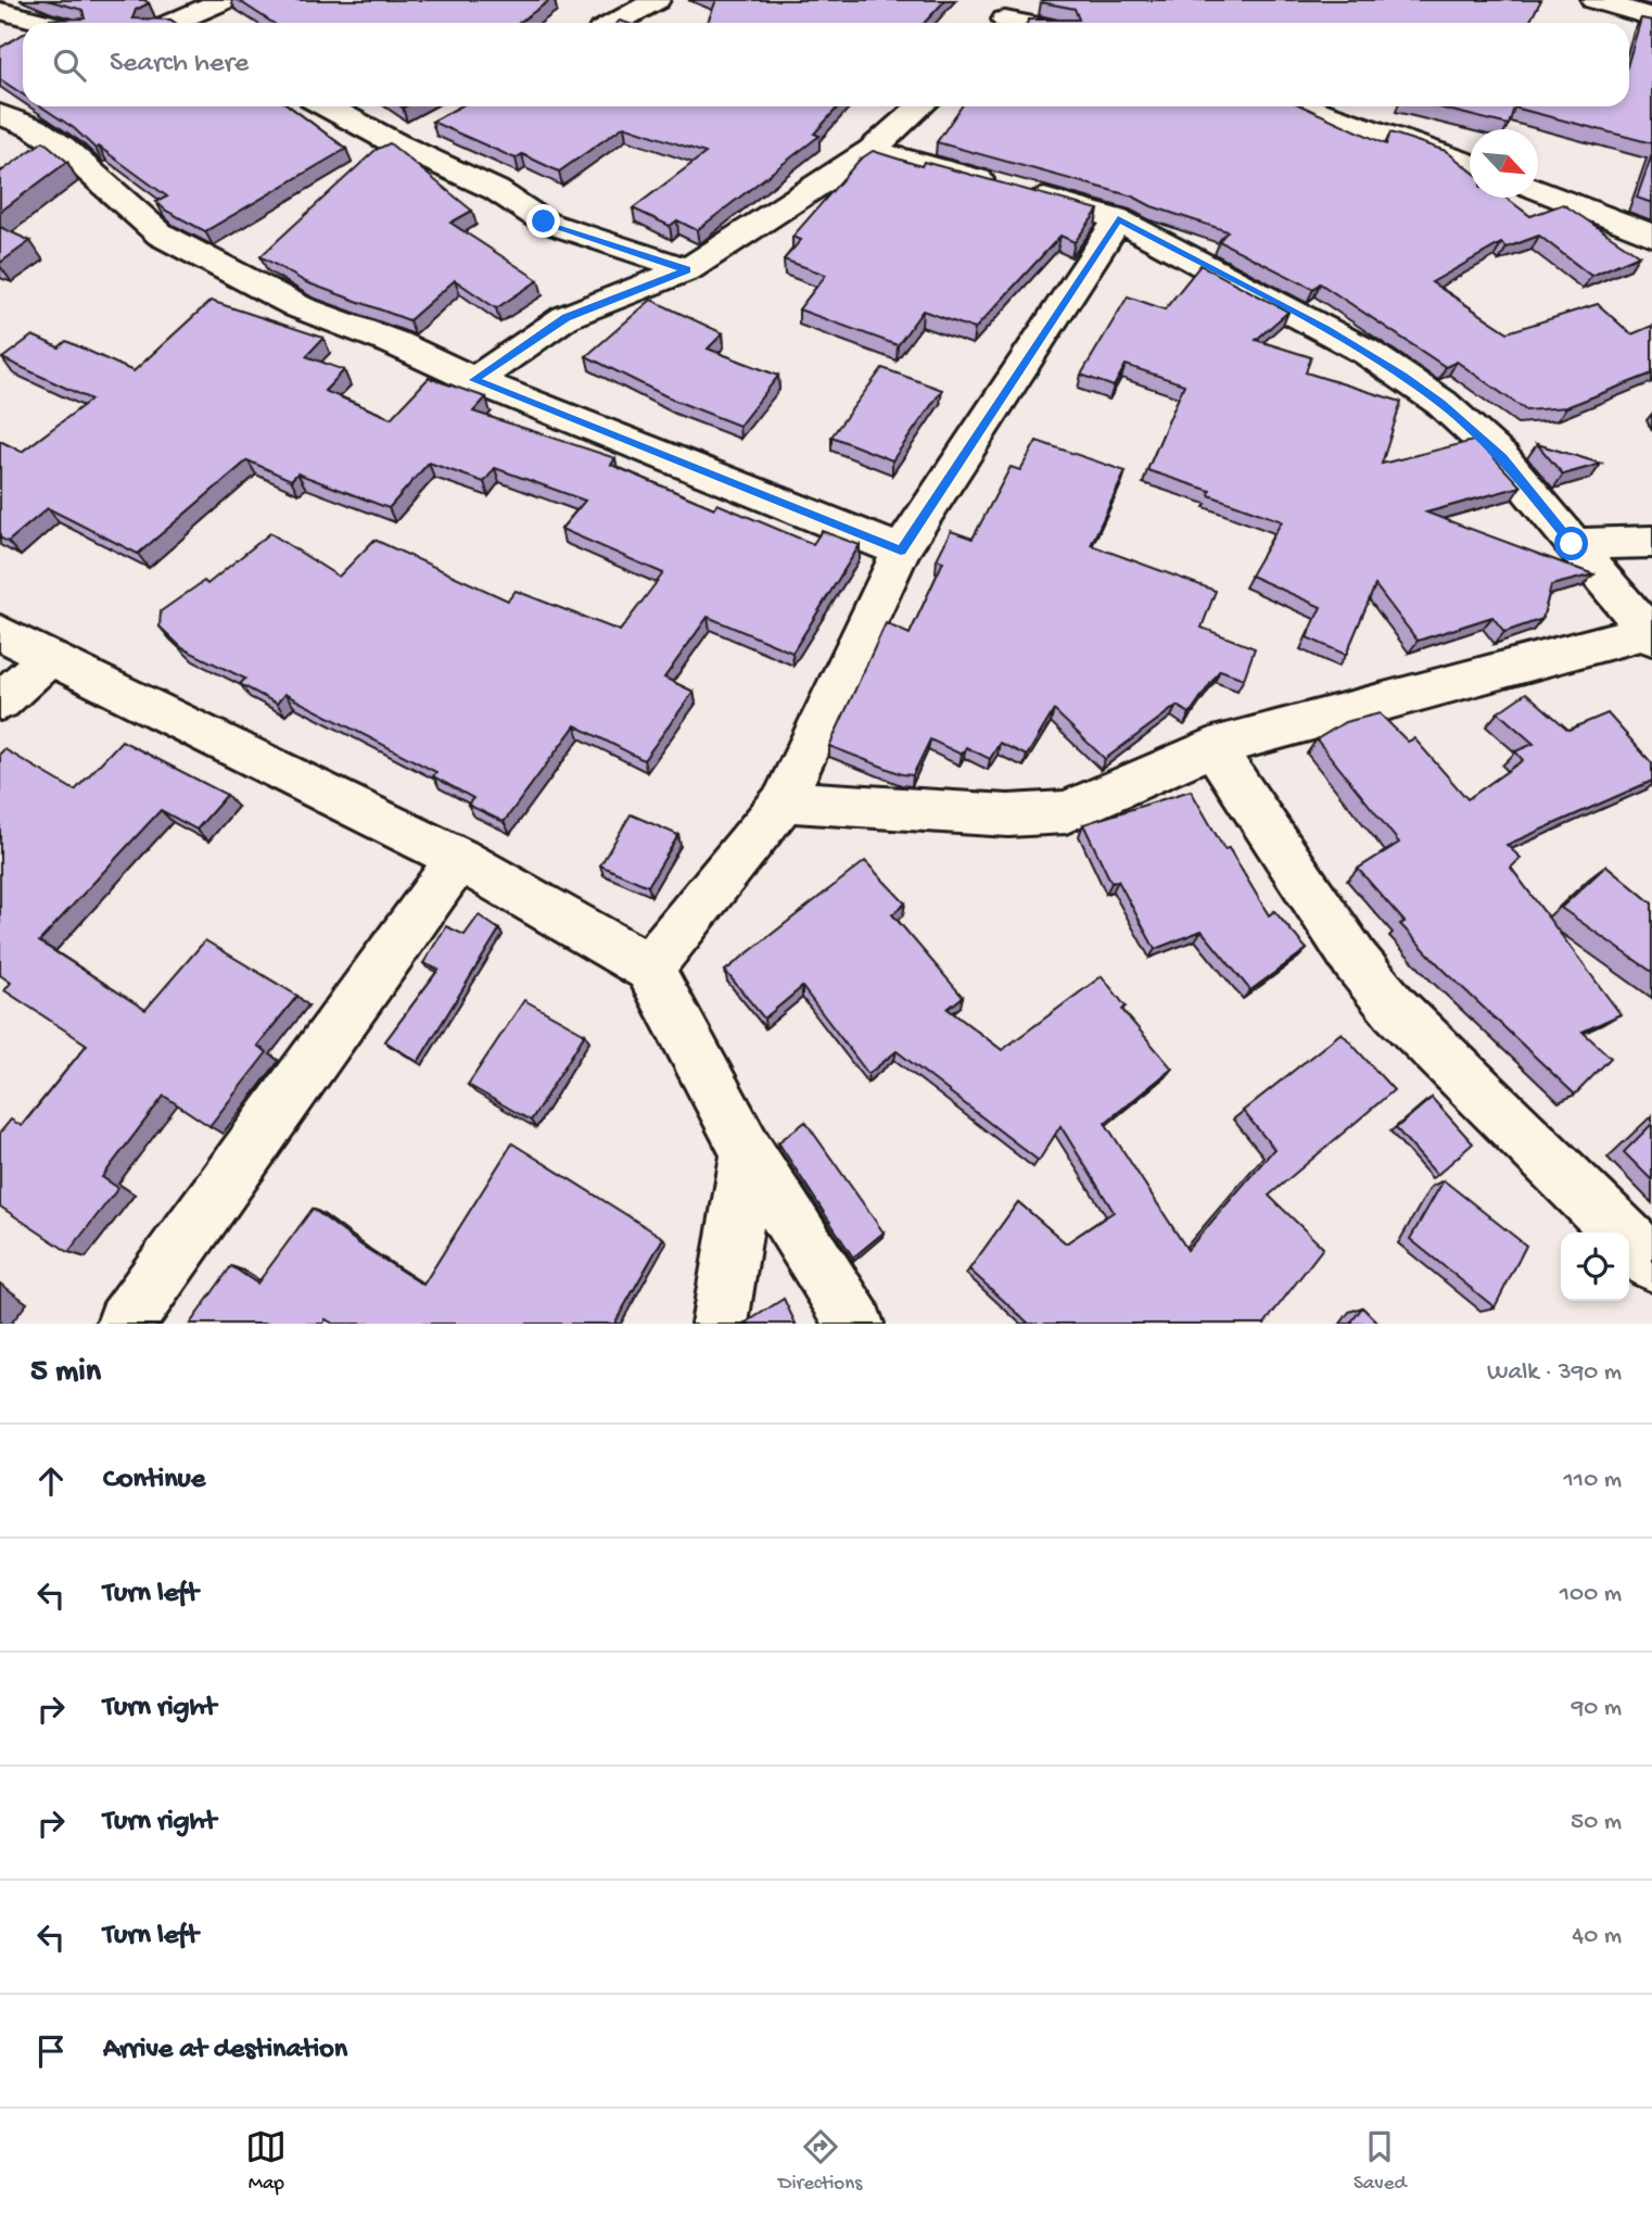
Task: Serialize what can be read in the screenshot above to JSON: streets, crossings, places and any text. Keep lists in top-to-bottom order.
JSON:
{
  "north": "bottom right",
  "page": {
    "search": "Search here",
    "heading": ["5 min", "Walk · 390 m"],
    "list": [
      ["Continue", "110 m"],
      ["Turn left", "100 m"],
      ["Turn right", "90 m"],
      ["Turn right", "50 m"],
      ["Turn left", "40 m"],
      "Arrive at destination"
    ],
    "nav": ["Map", "Directions", "Saved"]
  }
}
